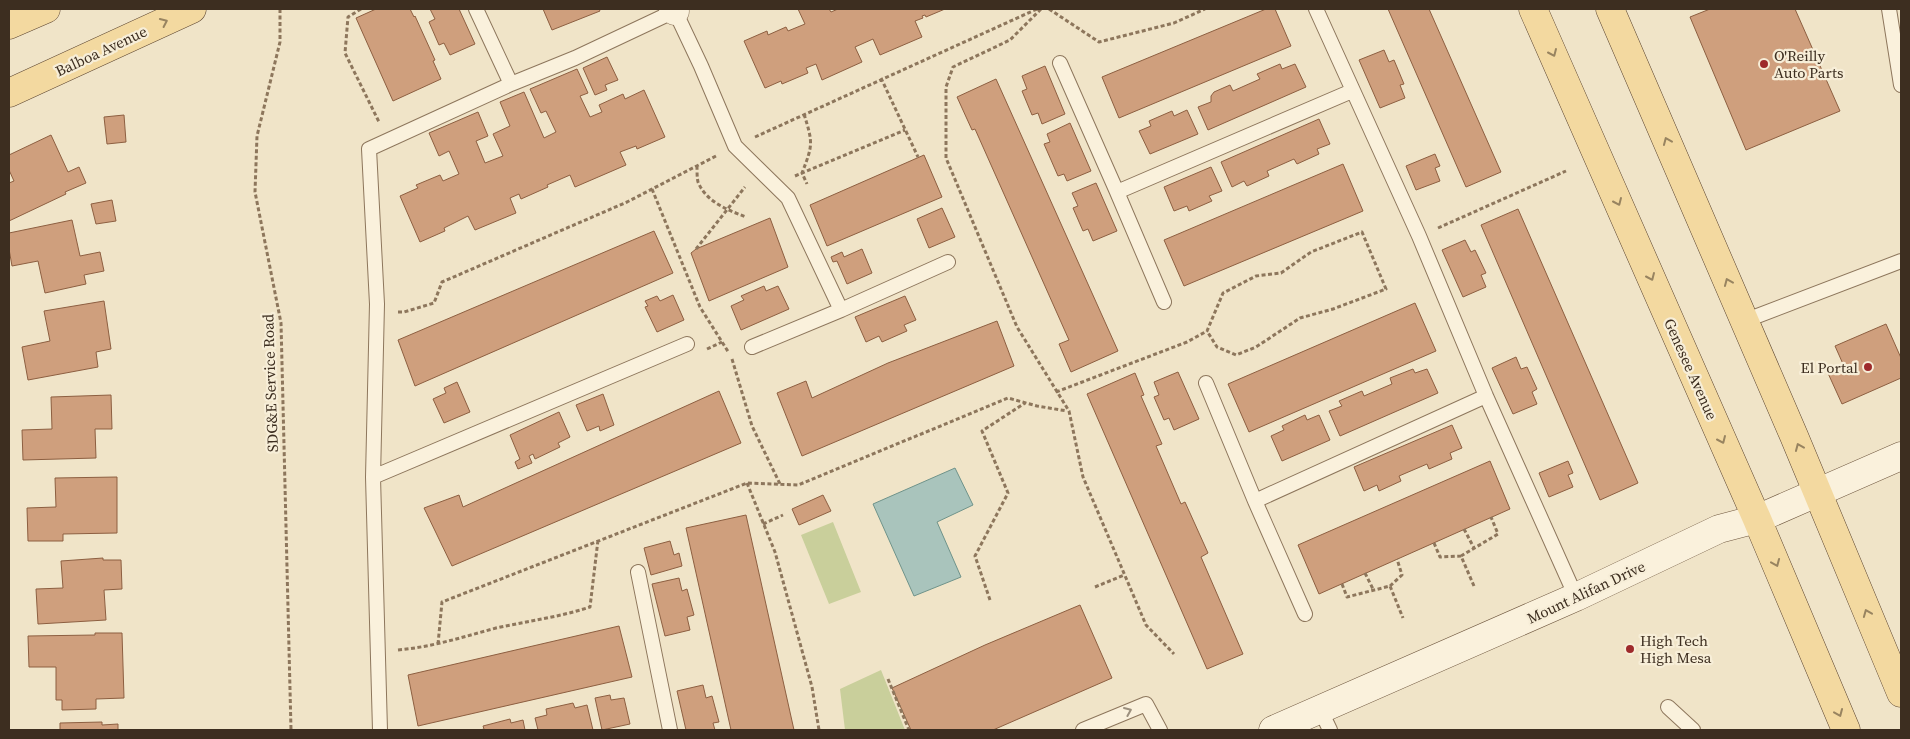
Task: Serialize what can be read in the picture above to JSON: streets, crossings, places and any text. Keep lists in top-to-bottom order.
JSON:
{
  "streets": {
    "main road": ["Balboa Avenue", "Genesee Avenue", "Mount Alifan Drive"],
    "path": ["SDG&E Service Road"]
  },
  "crossings": [
    ["Genesee Avenue", "Mount Alifan Drive"]
  ],
  "one_way": ["Balboa Avenue"],
  "places": ["O'Reilly Auto Parts", "El Portal", "High Tech High Mesa"]
}
